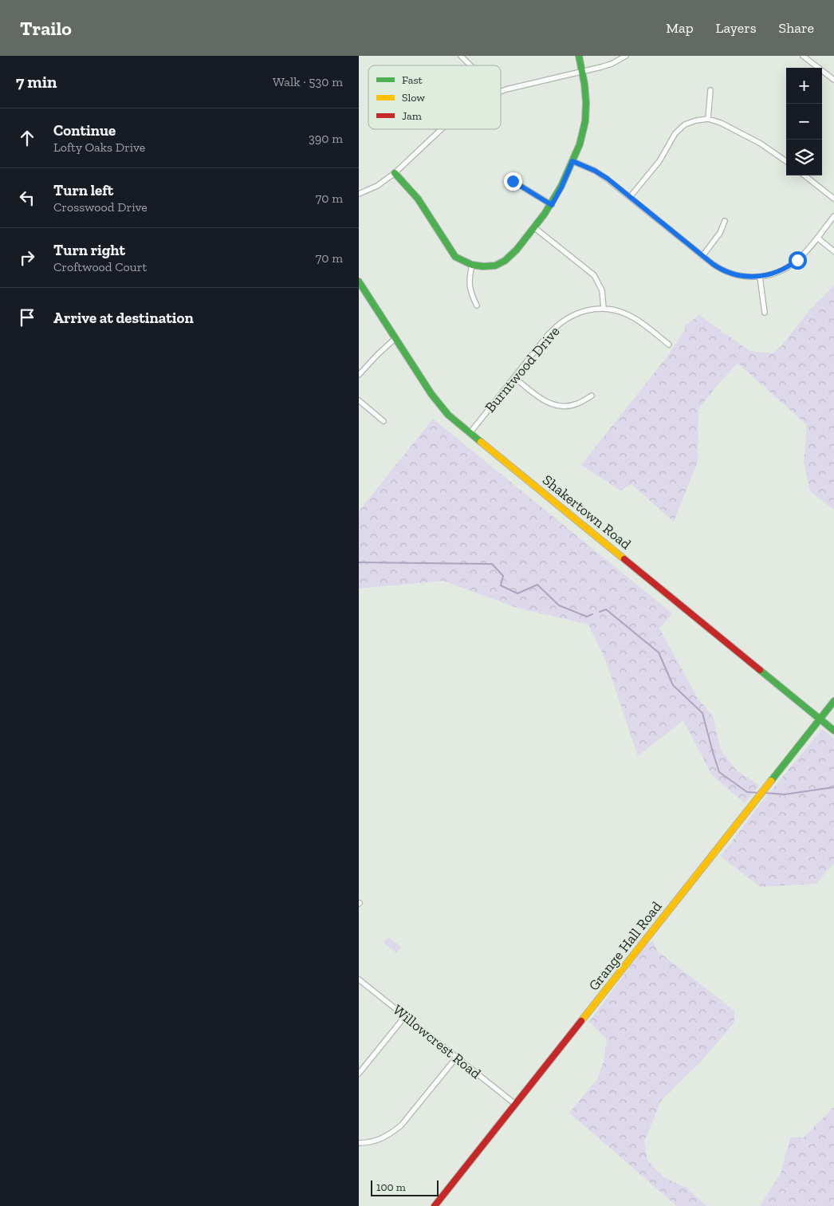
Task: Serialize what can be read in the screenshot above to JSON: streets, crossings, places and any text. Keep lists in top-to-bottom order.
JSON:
{
  "streets": {
    "street": [
      "Burntwood Drive",
      "Shakertown Road",
      "Grange Hall Road",
      "Willowcrest Road"
    ]
  },
  "crossings": [
    ["Burntwood Drive", "Shakertown Road"],
    ["Shakertown Road", "Grange Hall Road"],
    ["Grange Hall Road", "Willowcrest Road"]
  ],
  "legend": ["Fast", "Slow", "Jam"],
  "scale_bar": "100 m",
  "page": {
    "header": "Trailo",
    "nav": ["Map", "Layers", "Share"],
    "heading": ["7 min", "Walk · 530 m"],
    "map_buttons": ["+", "−"],
    "list": [
      ["Continue", "Lofty Oaks Drive", "390 m"],
      ["Turn left", "Crosswood Drive", "70 m"],
      ["Turn right", "Croftwood Court", "70 m"],
      "Arrive at destination"
    ],
    "scale": "100 m"
  }
}
